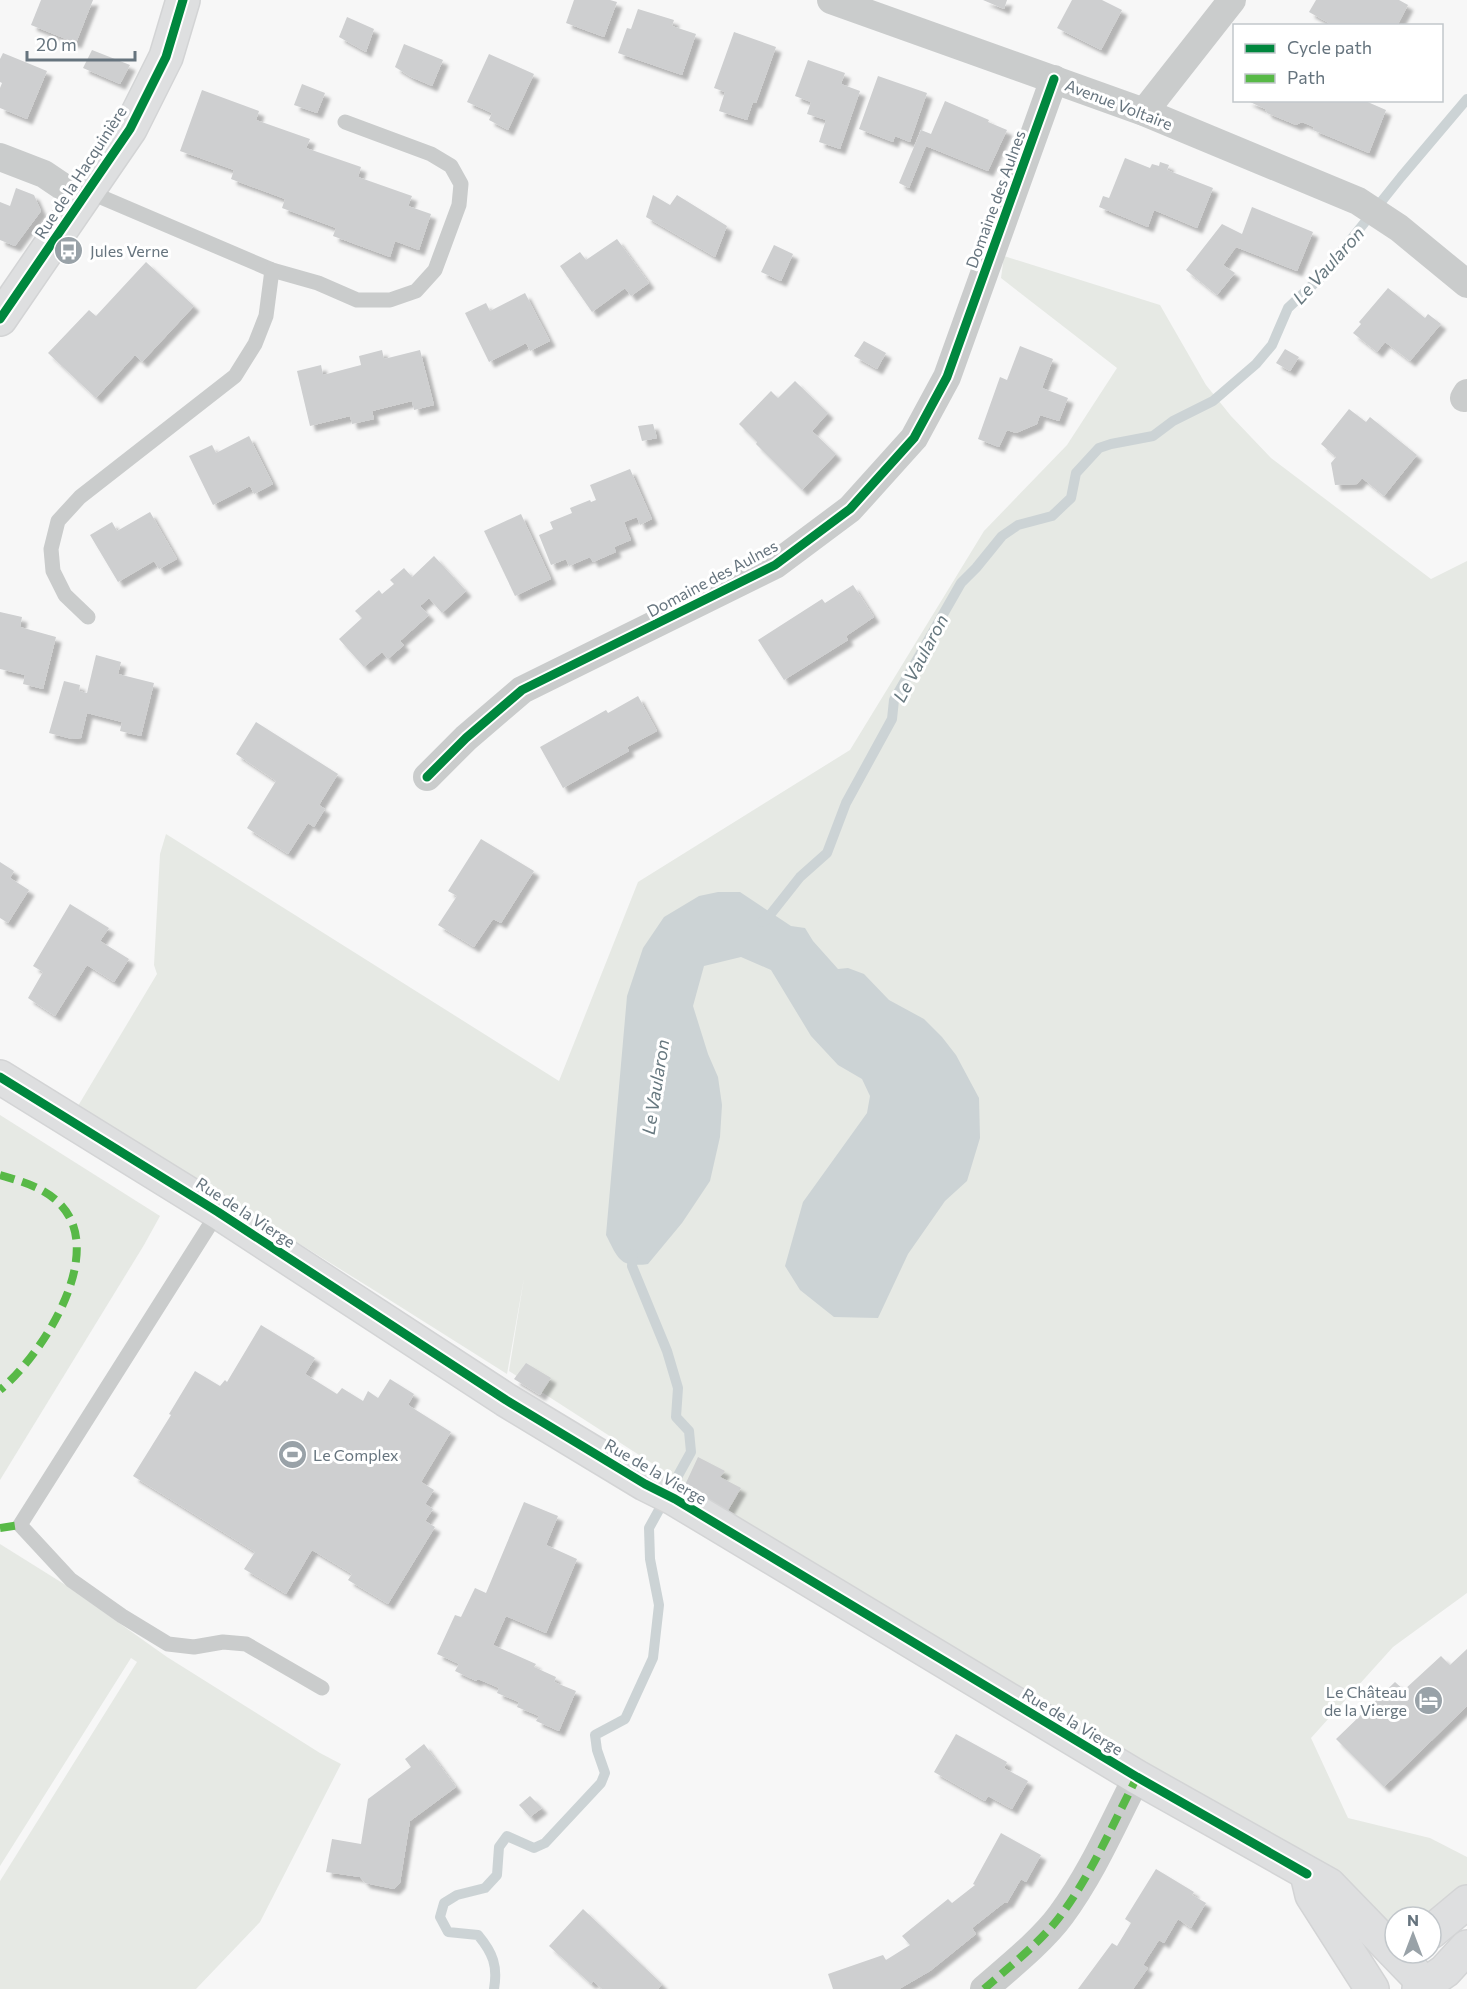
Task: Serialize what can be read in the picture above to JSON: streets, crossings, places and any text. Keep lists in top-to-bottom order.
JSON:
{
  "streets": {
    "street": [
      "Avenue Voltaire",
      "Rue de la Hacquinière",
      "Domaine des Aulnes",
      "Rue de la Vierge"
    ]
  },
  "crossings": [
    ["Avenue Voltaire", "Domaine des Aulnes"]
  ],
  "water": ["Le Vaularon"],
  "places": {
    "bus stop": ["Jules Verne"],
    "sports": ["Le Complex"],
    "hotel": ["Le Château de la Vierge"]
  },
  "legend": ["Cycle path", "Path"],
  "scale_bar": "20 m",
  "north": "top"
}
